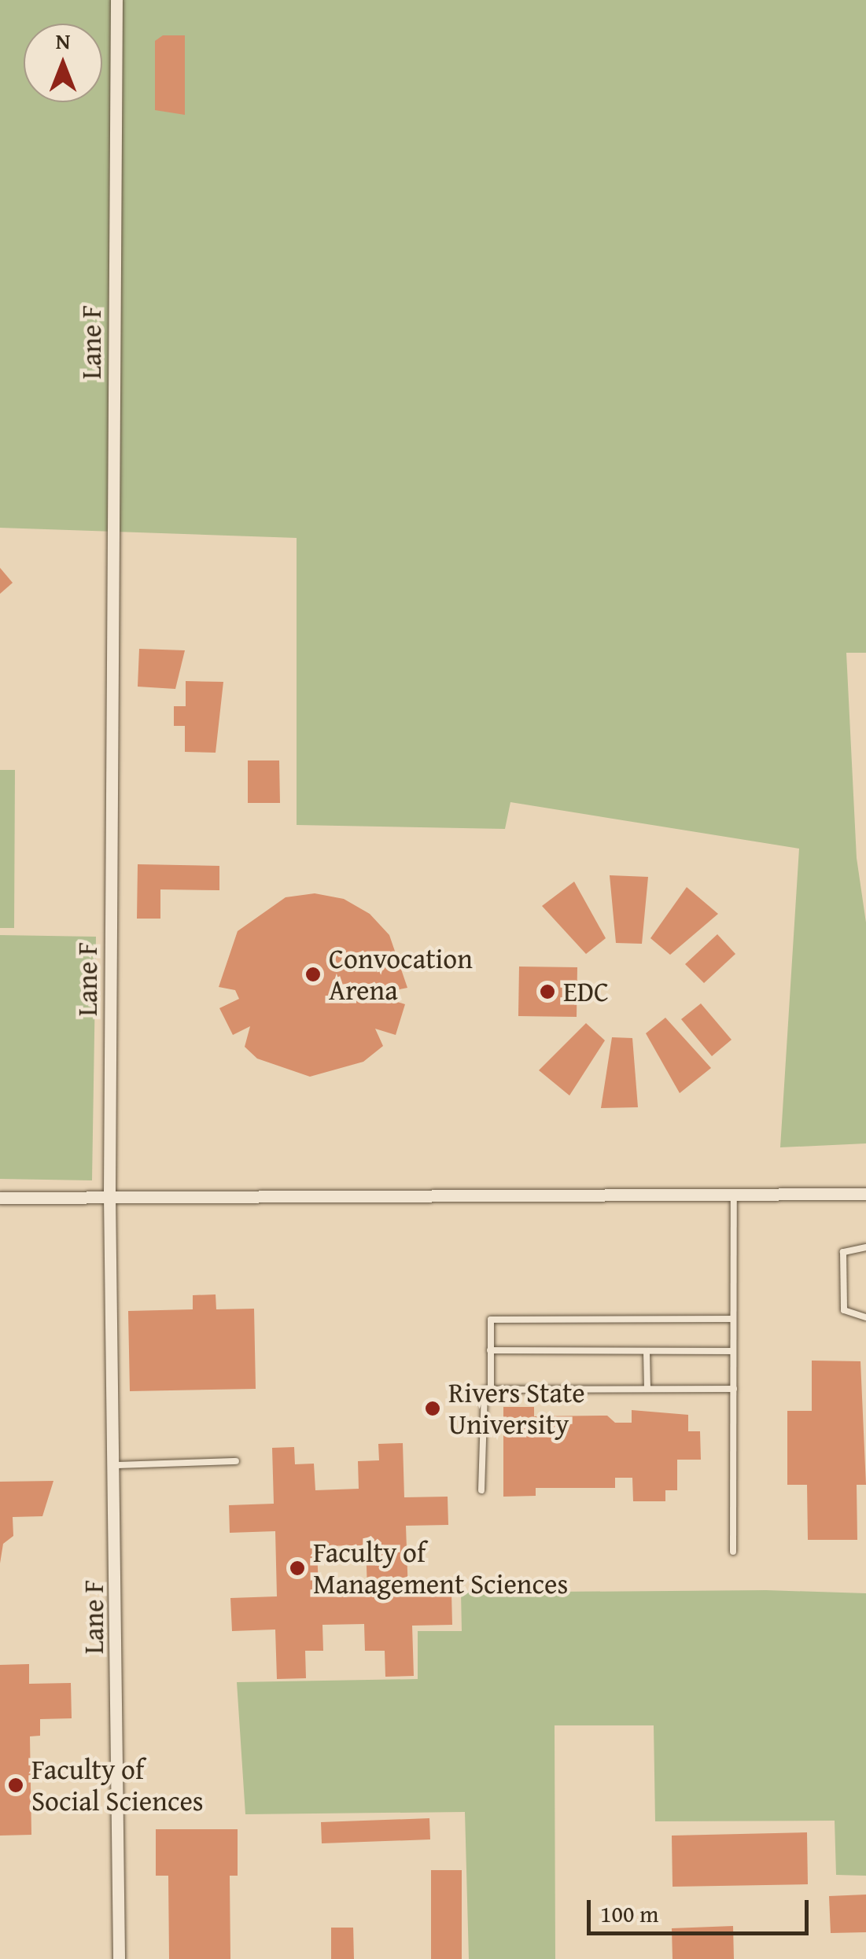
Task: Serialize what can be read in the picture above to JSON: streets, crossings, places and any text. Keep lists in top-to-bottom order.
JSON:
{
  "streets": {
    "street": ["Lane F"]
  },
  "places": [
    "Convocation Arena",
    "EDC",
    "Rivers State University",
    "Faculty of Management Sciences",
    "Faculty of Social Sciences"
  ],
  "scale_bar": "100 m",
  "north": "top"
}
